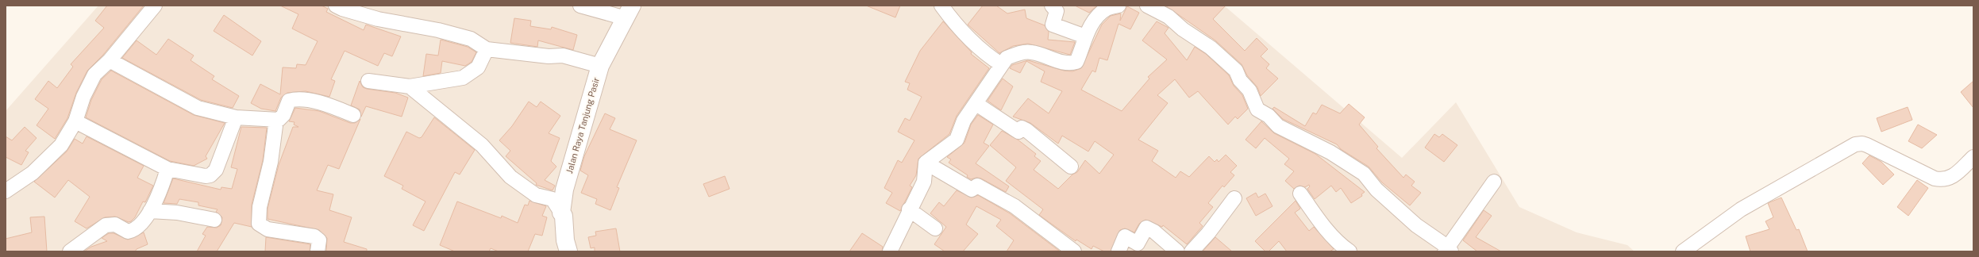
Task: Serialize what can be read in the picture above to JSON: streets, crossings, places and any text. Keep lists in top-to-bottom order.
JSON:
{
  "streets": {
    "street": ["Jalan Raya Tanjung Pasir"]
  }
}
